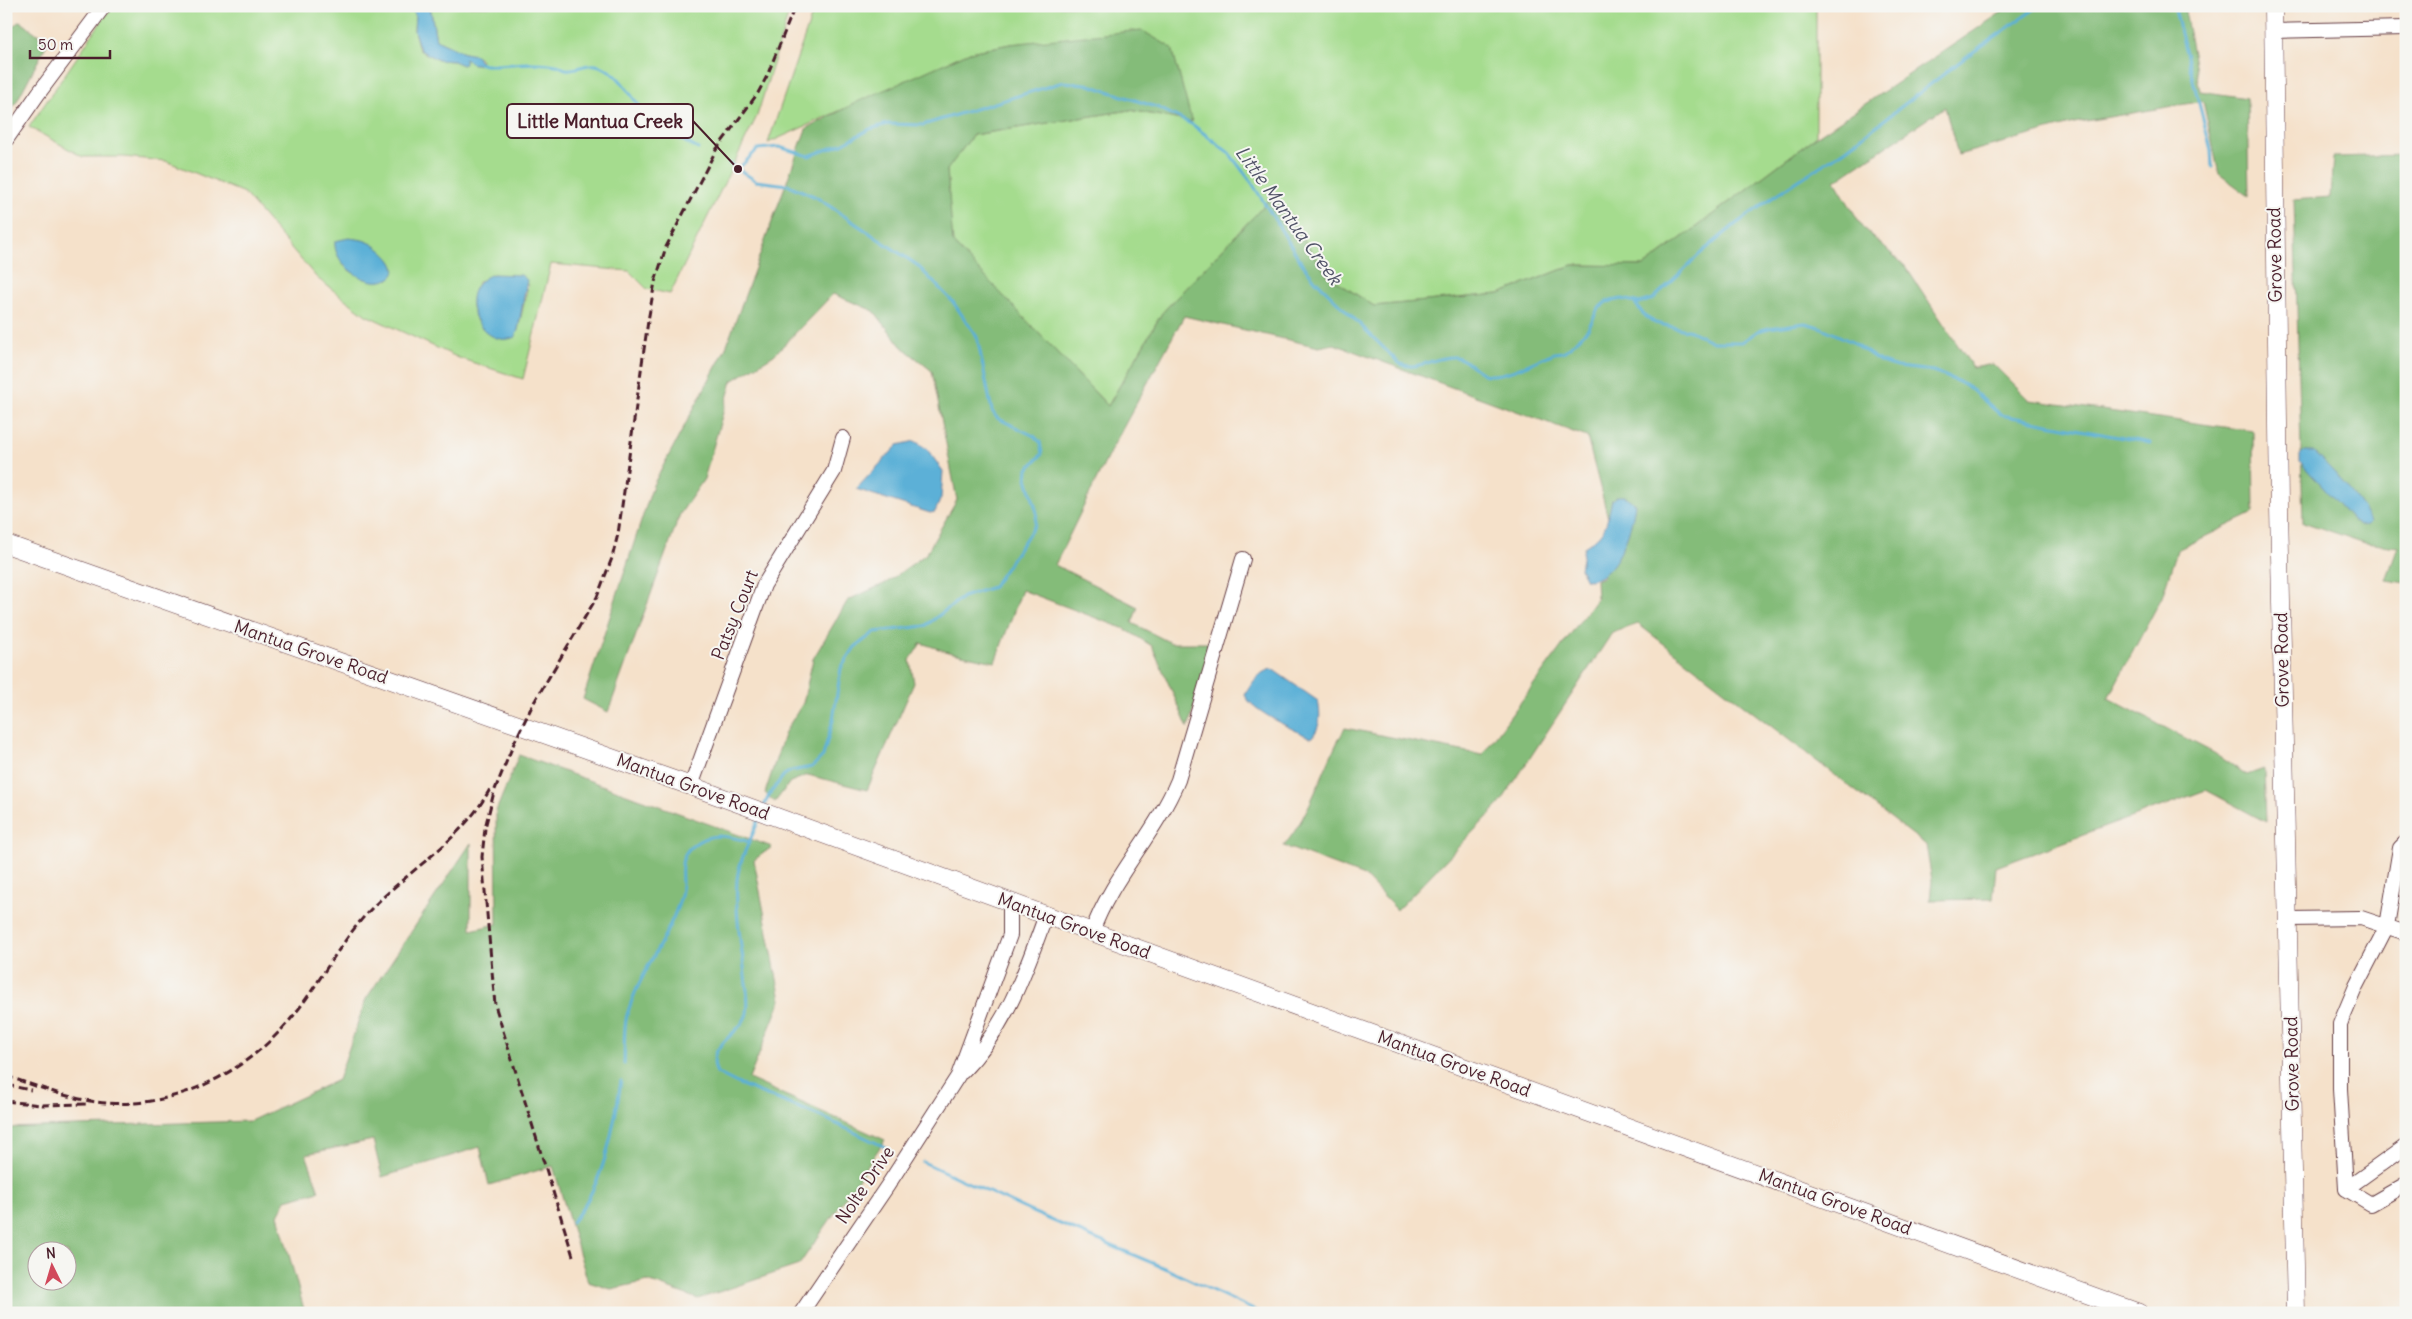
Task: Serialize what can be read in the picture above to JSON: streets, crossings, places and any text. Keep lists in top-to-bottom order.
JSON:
{
  "streets": {
    "main road": ["Grove Road", "Mantua Grove Road"],
    "street": ["Patsy Court", "Nolte Drive"]
  },
  "crossings": [
    ["Patsy Court", "Mantua Grove Road"],
    ["Mantua Grove Road", "Nolte Drive"]
  ],
  "water": ["Little Mantua Creek"],
  "places": ["Little Mantua Creek"],
  "scale_bar": "50 m",
  "north": "top"
}
